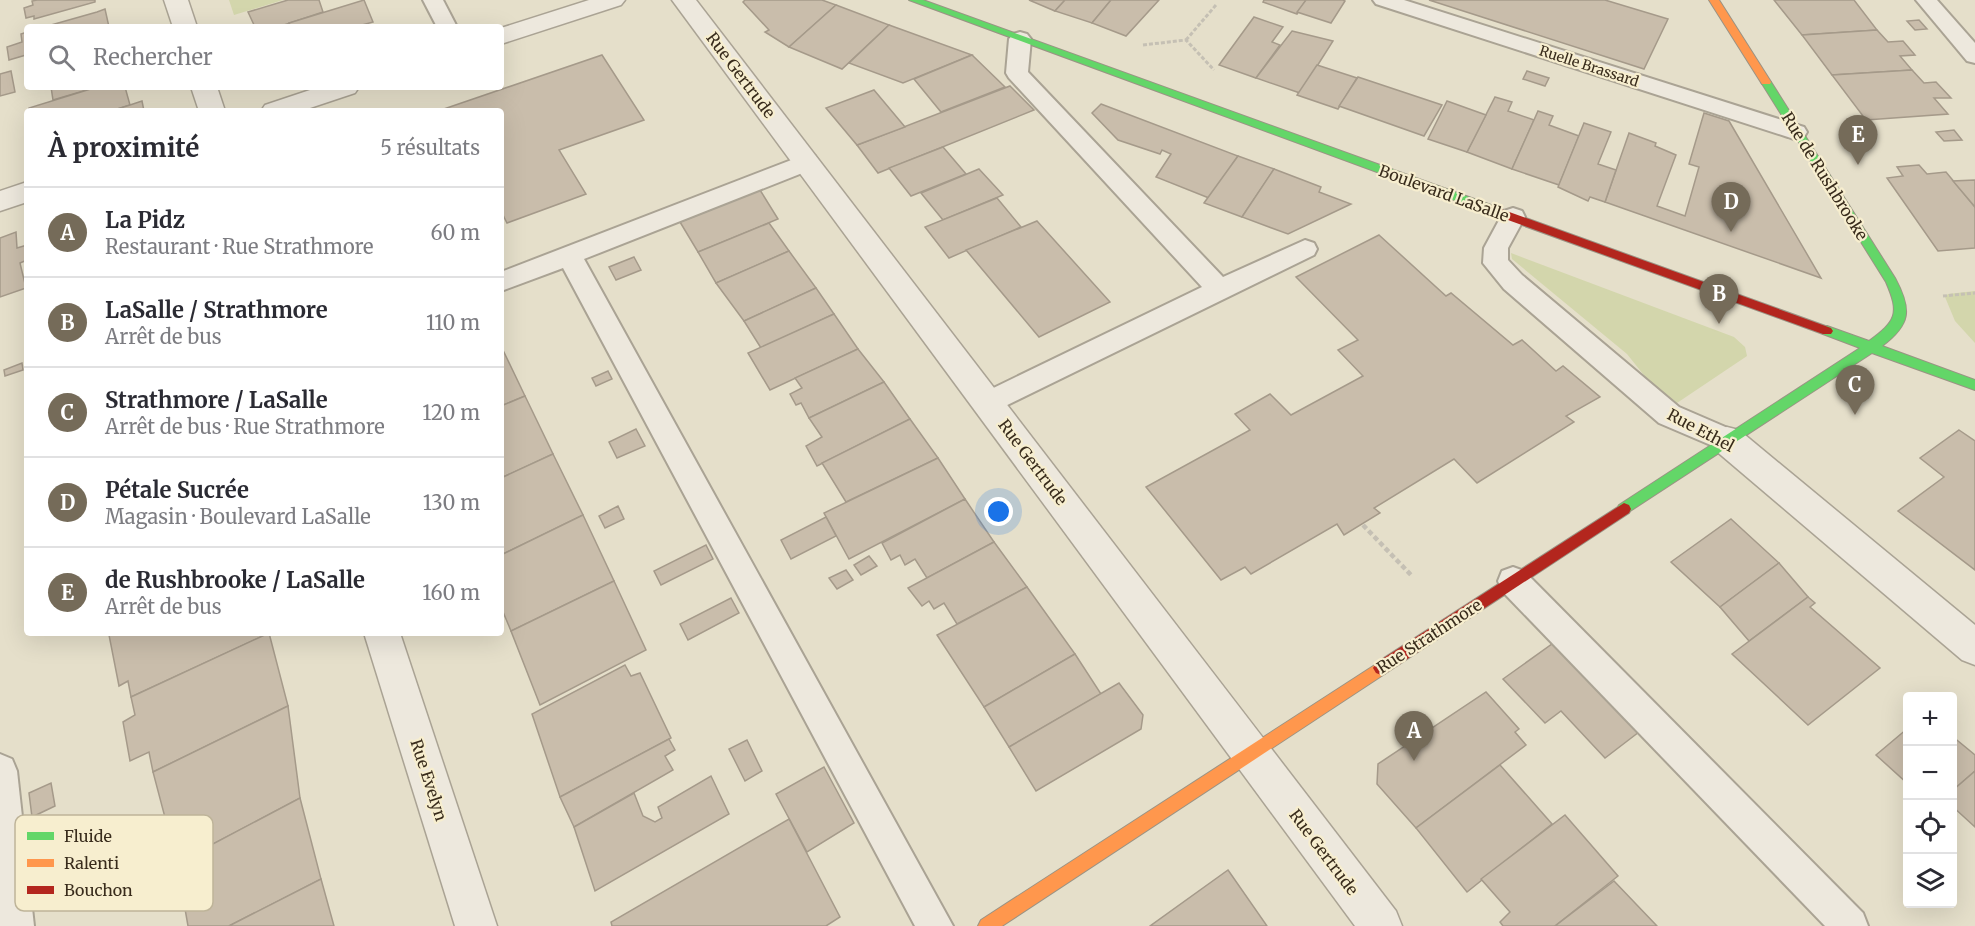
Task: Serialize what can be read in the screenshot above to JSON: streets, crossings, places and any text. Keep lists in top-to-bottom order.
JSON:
{
  "streets": {
    "street": [
      "Rue Gertrude",
      "Rue de Rushbrooke",
      "Boulevard LaSalle",
      "Rue Ethel",
      "Rue Strathmore",
      "Rue Evelyn"
    ],
    "lane": ["Ruelle Brassard"]
  },
  "crossings": [
    ["Ruelle Brassard", "Rue de Rushbrooke"],
    ["Rue Gertrude", "Rue Strathmore"],
    ["Rue de Rushbrooke", "Boulevard LaSalle"],
    ["Rue de Rushbrooke", "Rue Strathmore"],
    ["Boulevard LaSalle", "Rue Ethel"],
    ["Boulevard LaSalle", "Rue Strathmore"],
    ["Rue Ethel", "Rue Strathmore"]
  ],
  "legend": ["Fluide", "Ralenti", "Bouchon"],
  "page": {
    "search": "Rechercher",
    "heading": ["À proximité", "5 résultats"],
    "pins": [
      "E",
      "D",
      "B",
      "C",
      "A"
    ],
    "list": [
      {
        "mark": "A",
        "name": "La Pidz",
        "note": "Restaurant · Rue Strathmore",
        "value": "60 m"
      },
      {
        "mark": "B",
        "name": "LaSalle / Strathmore",
        "note": "Arrêt de bus",
        "value": "110 m"
      },
      {
        "mark": "C",
        "name": "Strathmore / LaSalle",
        "note": "Arrêt de bus · Rue Strathmore",
        "value": "120 m"
      },
      {
        "mark": "D",
        "name": "Pétale Sucrée",
        "note": "Magasin · Boulevard LaSalle",
        "value": "130 m"
      },
      {
        "mark": "E",
        "name": "de Rushbrooke / LaSalle",
        "note": "Arrêt de bus",
        "value": "160 m"
      }
    ],
    "map_buttons": ["+", "−"]
  }
}
